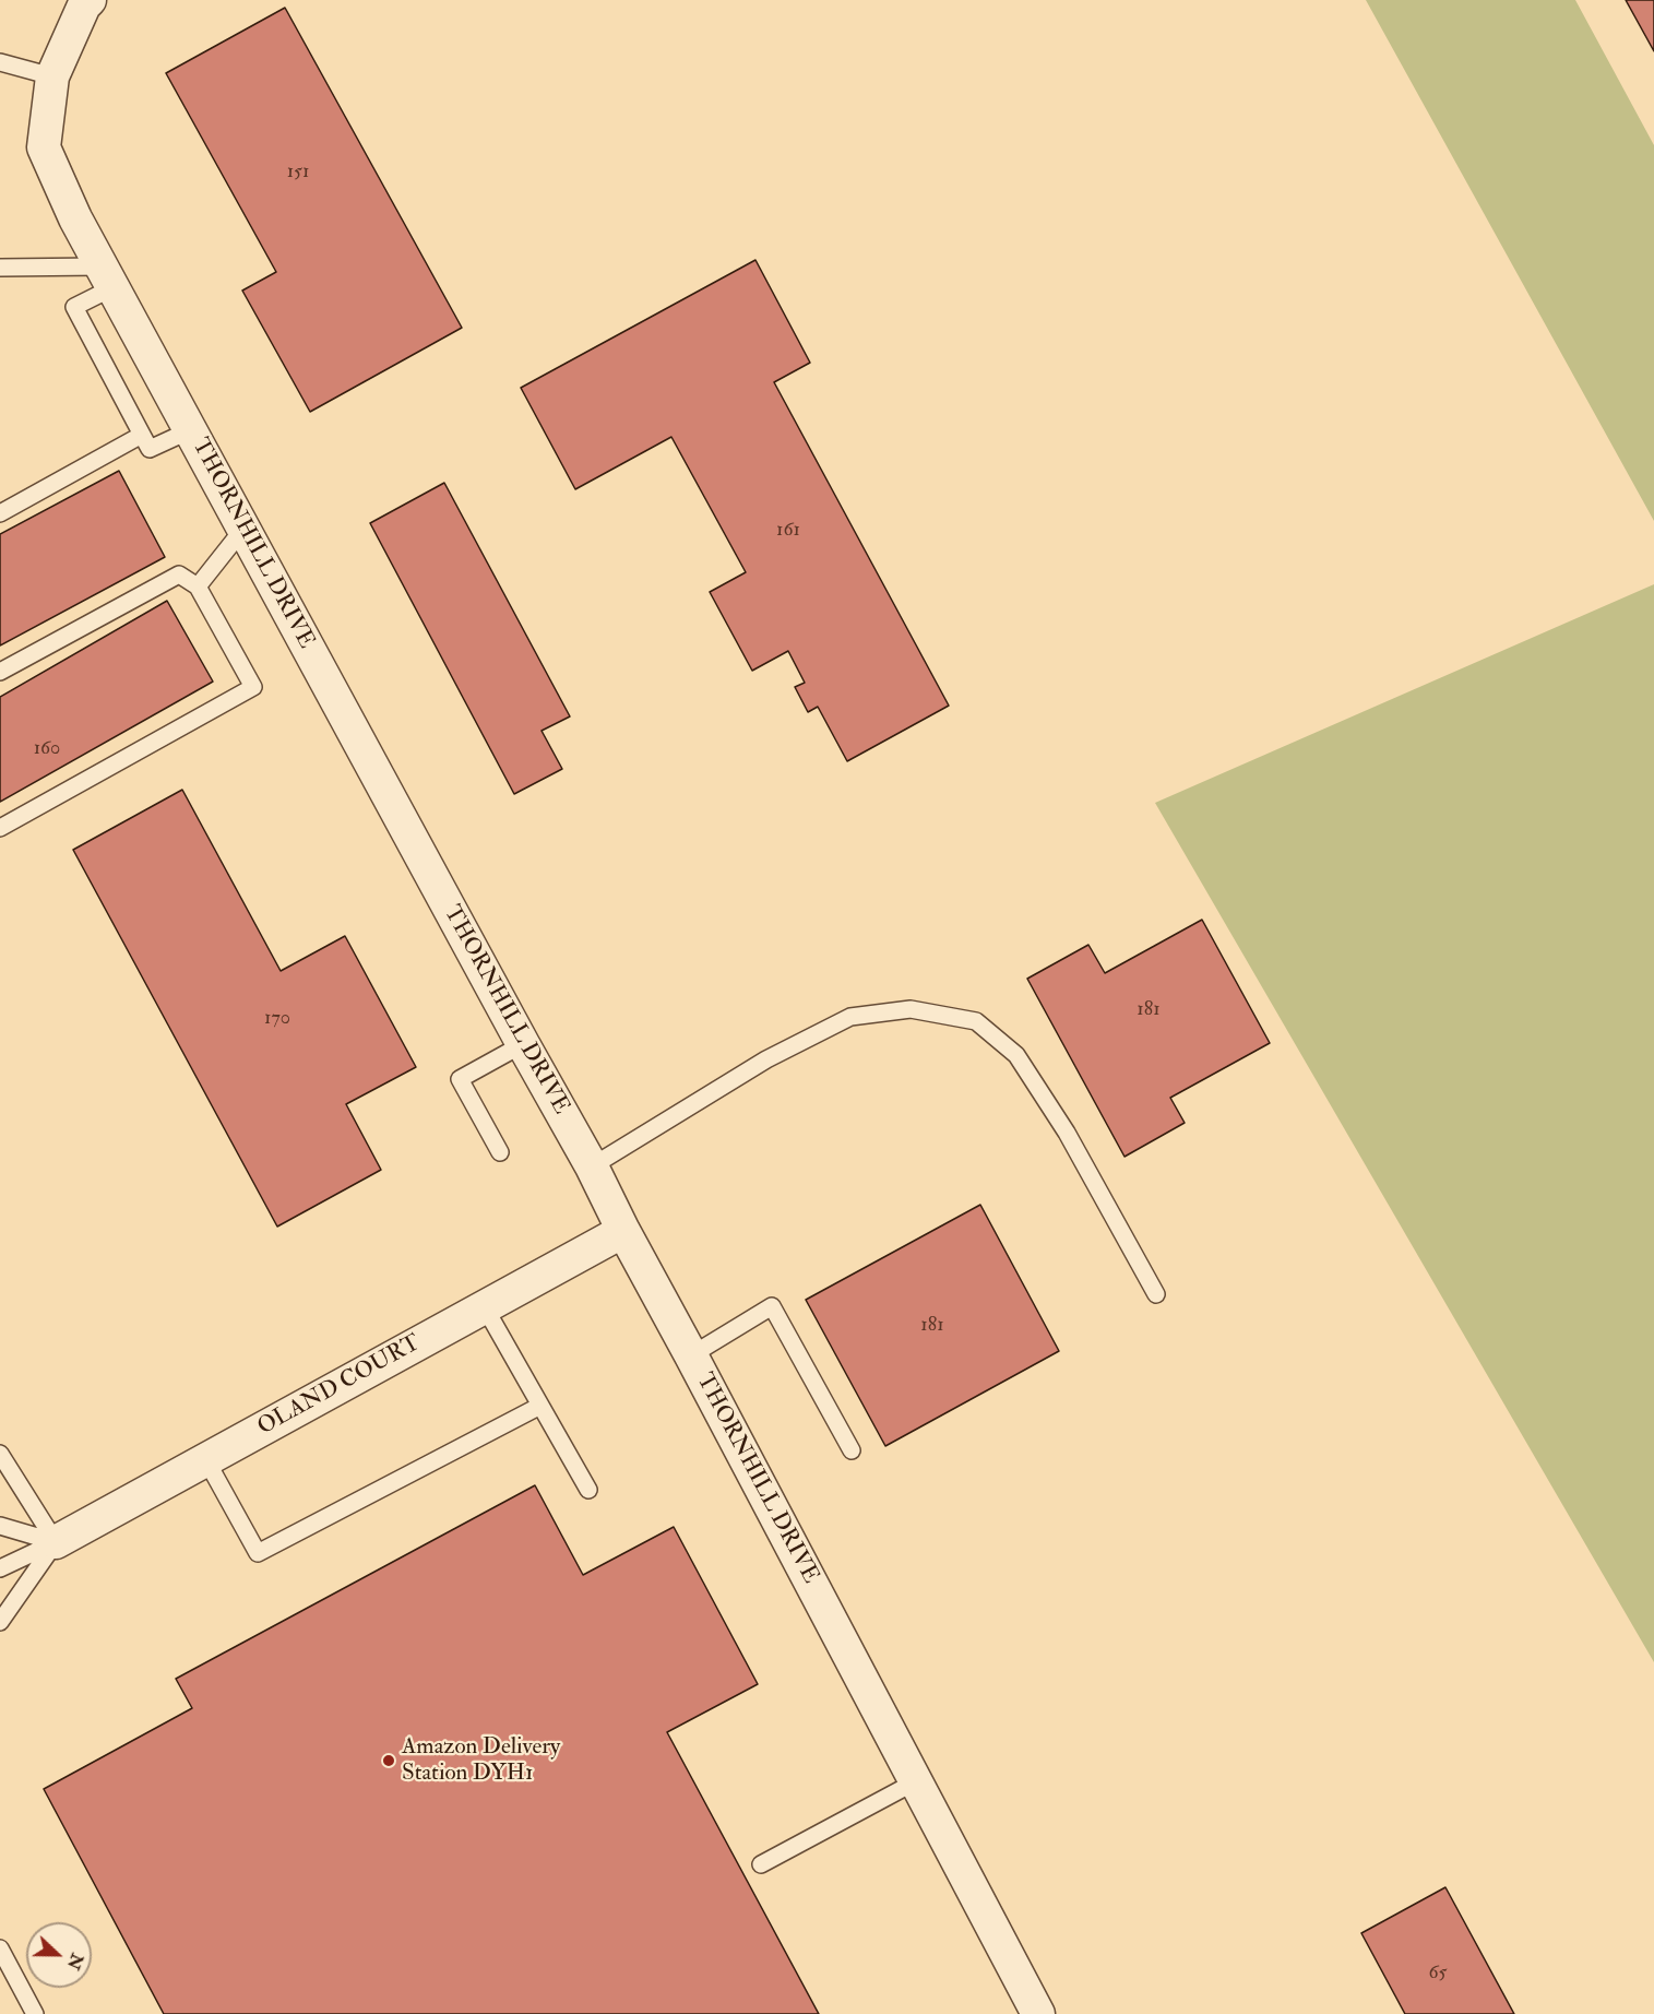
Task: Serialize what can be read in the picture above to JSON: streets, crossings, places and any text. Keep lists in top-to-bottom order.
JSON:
{
  "streets": {
    "street": ["THORNHILL DRIVE", "OLAND COURT"]
  },
  "crossings": [
    ["THORNHILL DRIVE", "OLAND COURT"]
  ],
  "places": ["Amazon Delivery Station DYH1"],
  "house_numbers": [
    "151",
    "161",
    "160",
    "181",
    "170",
    "181",
    "65"
  ],
  "north": "right"
}
